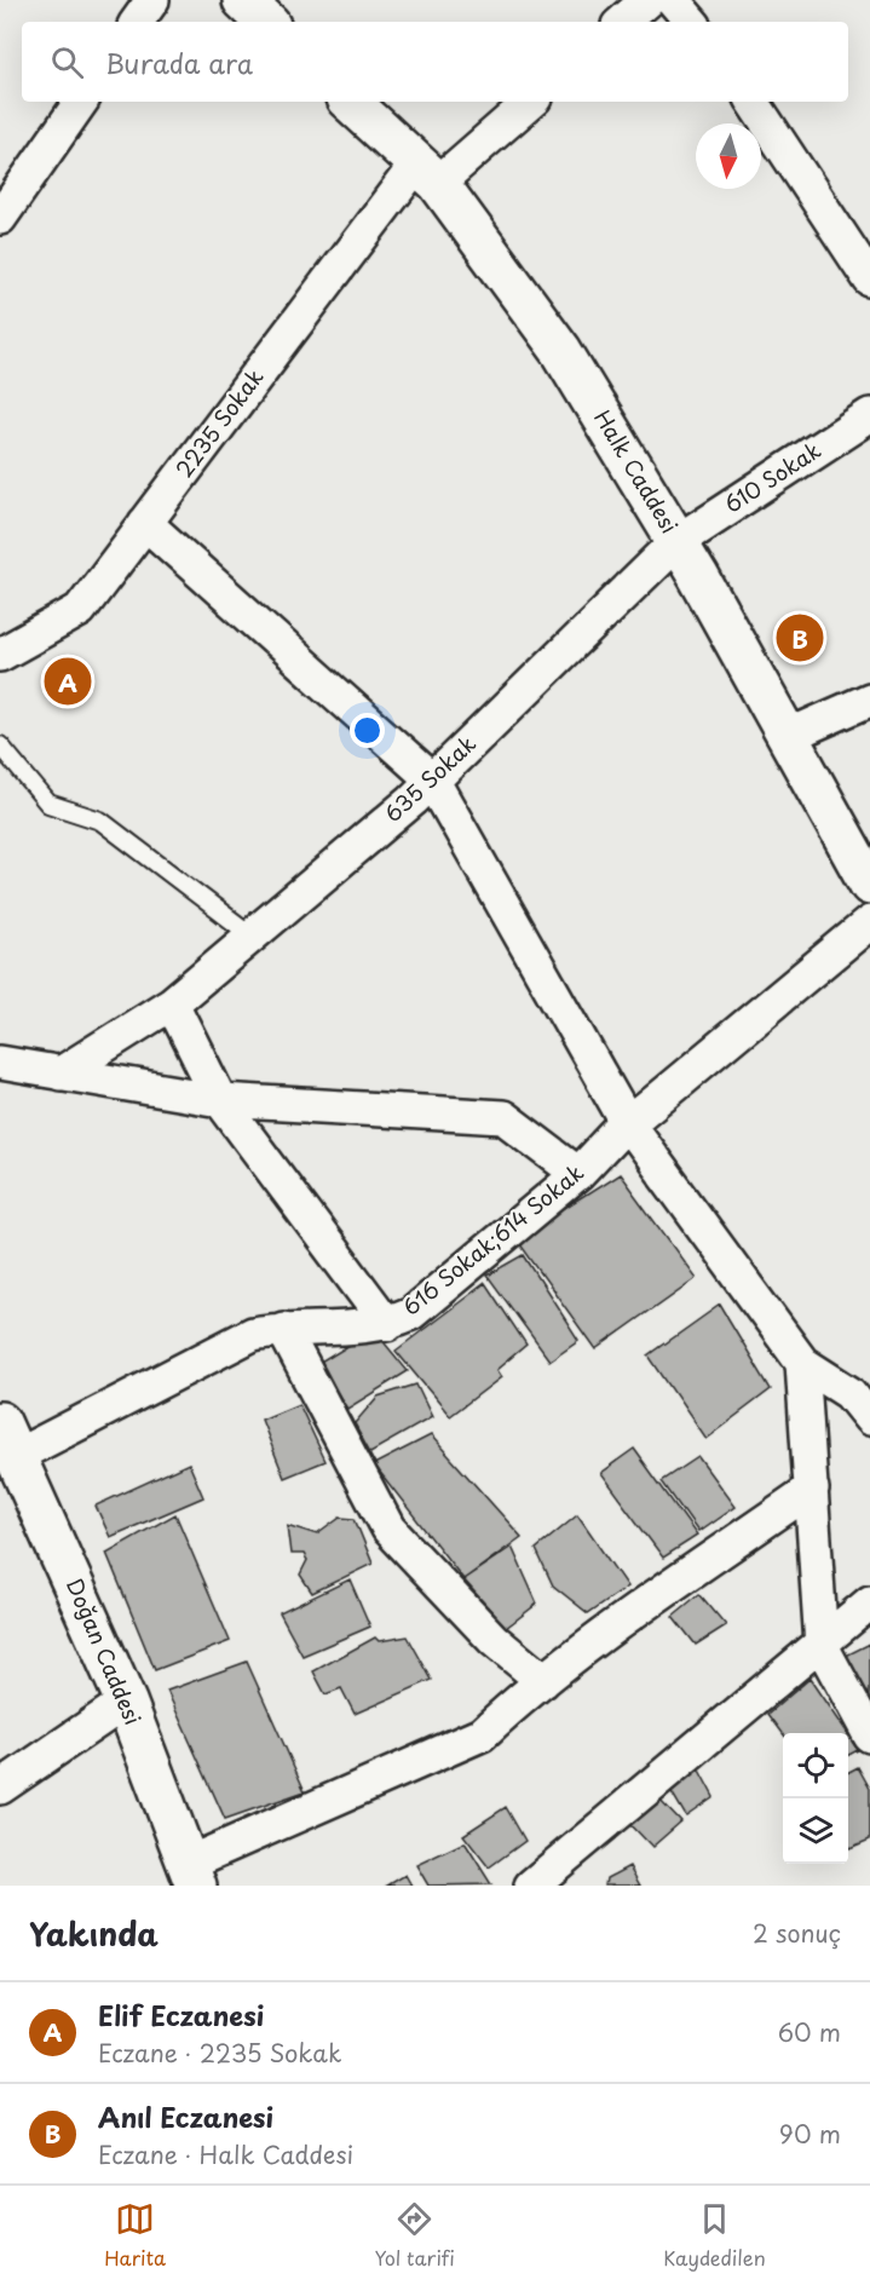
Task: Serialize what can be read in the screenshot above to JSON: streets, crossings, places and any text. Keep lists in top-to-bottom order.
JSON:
{
  "streets": {
    "street": [
      "2235 Sokak",
      "Halk Caddesi",
      "610 Sokak",
      "635 Sokak",
      "616 Sokak;614 Sokak",
      "Doğan Caddesi"
    ]
  },
  "crossings": [
    ["2235 Sokak", "Halk Caddesi"],
    ["Halk Caddesi", "610 Sokak"],
    ["Halk Caddesi", "635 Sokak"],
    ["610 Sokak", "635 Sokak"],
    ["616 Sokak;614 Sokak", "Doğan Caddesi"]
  ],
  "north": "bottom",
  "page": {
    "search": "Burada ara",
    "pins": ["B", "A"],
    "heading": ["Yakında", "2 sonuç"],
    "list": [
      {
        "mark": "A",
        "name": "Elif Eczanesi",
        "note": "Eczane · 2235 Sokak",
        "value": "60 m"
      },
      {
        "mark": "B",
        "name": "Anıl Eczanesi",
        "note": "Eczane · Halk Caddesi",
        "value": "90 m"
      }
    ],
    "nav": ["Harita", "Yol tarifi", "Kaydedilen"]
  }
}
